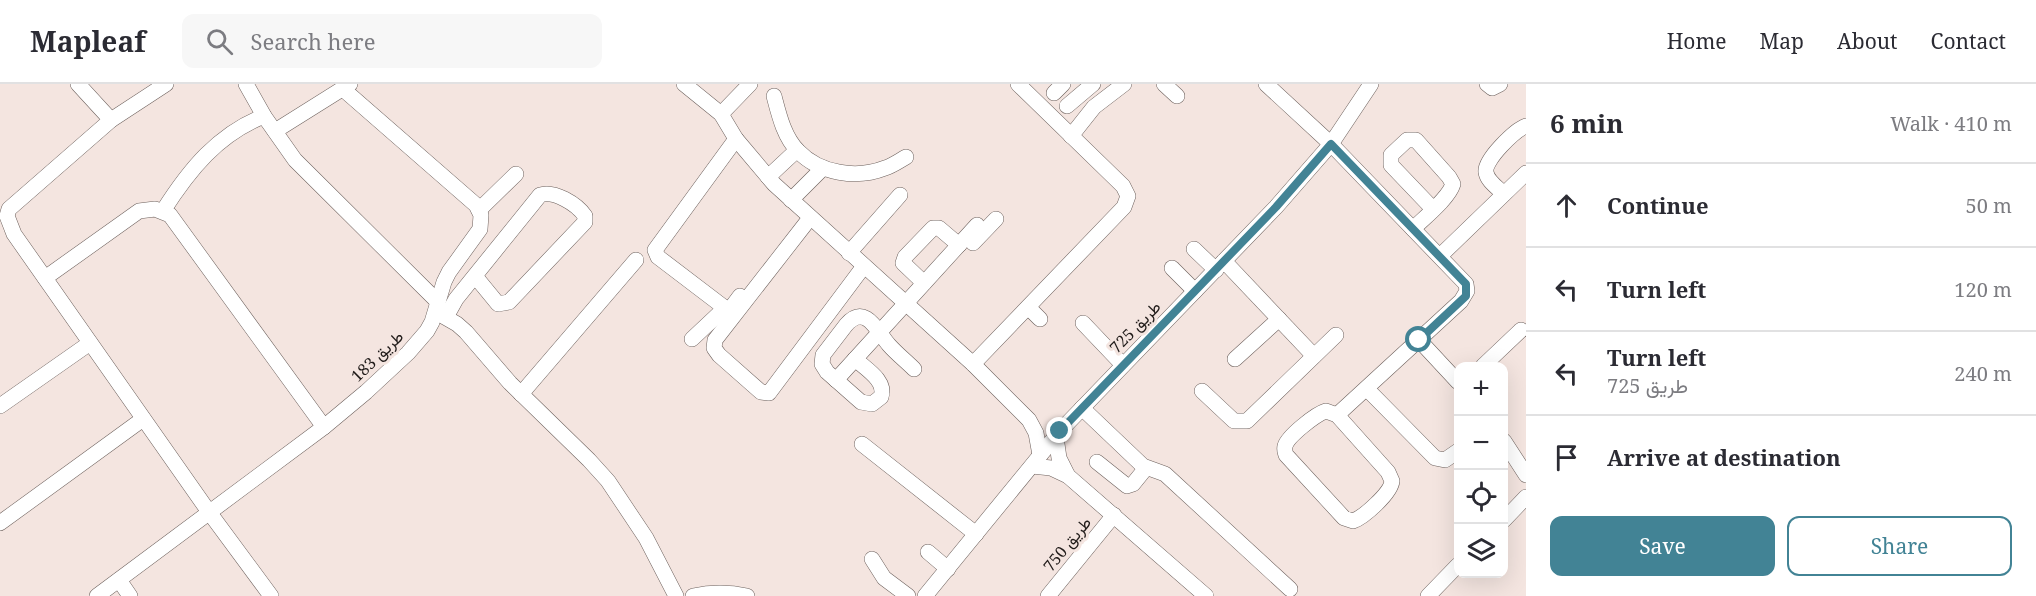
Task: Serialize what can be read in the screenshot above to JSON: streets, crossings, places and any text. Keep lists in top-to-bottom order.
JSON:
{
  "streets": {
    "street": ["طريق 725", "طريق 183", "طريق 750"]
  },
  "page": {
    "header": "Mapleaf",
    "search": "Search here",
    "nav": [
      "Home",
      "Map",
      "About",
      "Contact"
    ],
    "heading": ["6 min", "Walk · 410 m"],
    "list": [
      ["Continue", "50 m"],
      ["Turn left", "120 m"],
      ["Turn left", "طريق 725", "240 m"],
      "Arrive at destination"
    ],
    "map_buttons": ["+", "−"],
    "buttons": ["Save", "Share"]
  }
}
